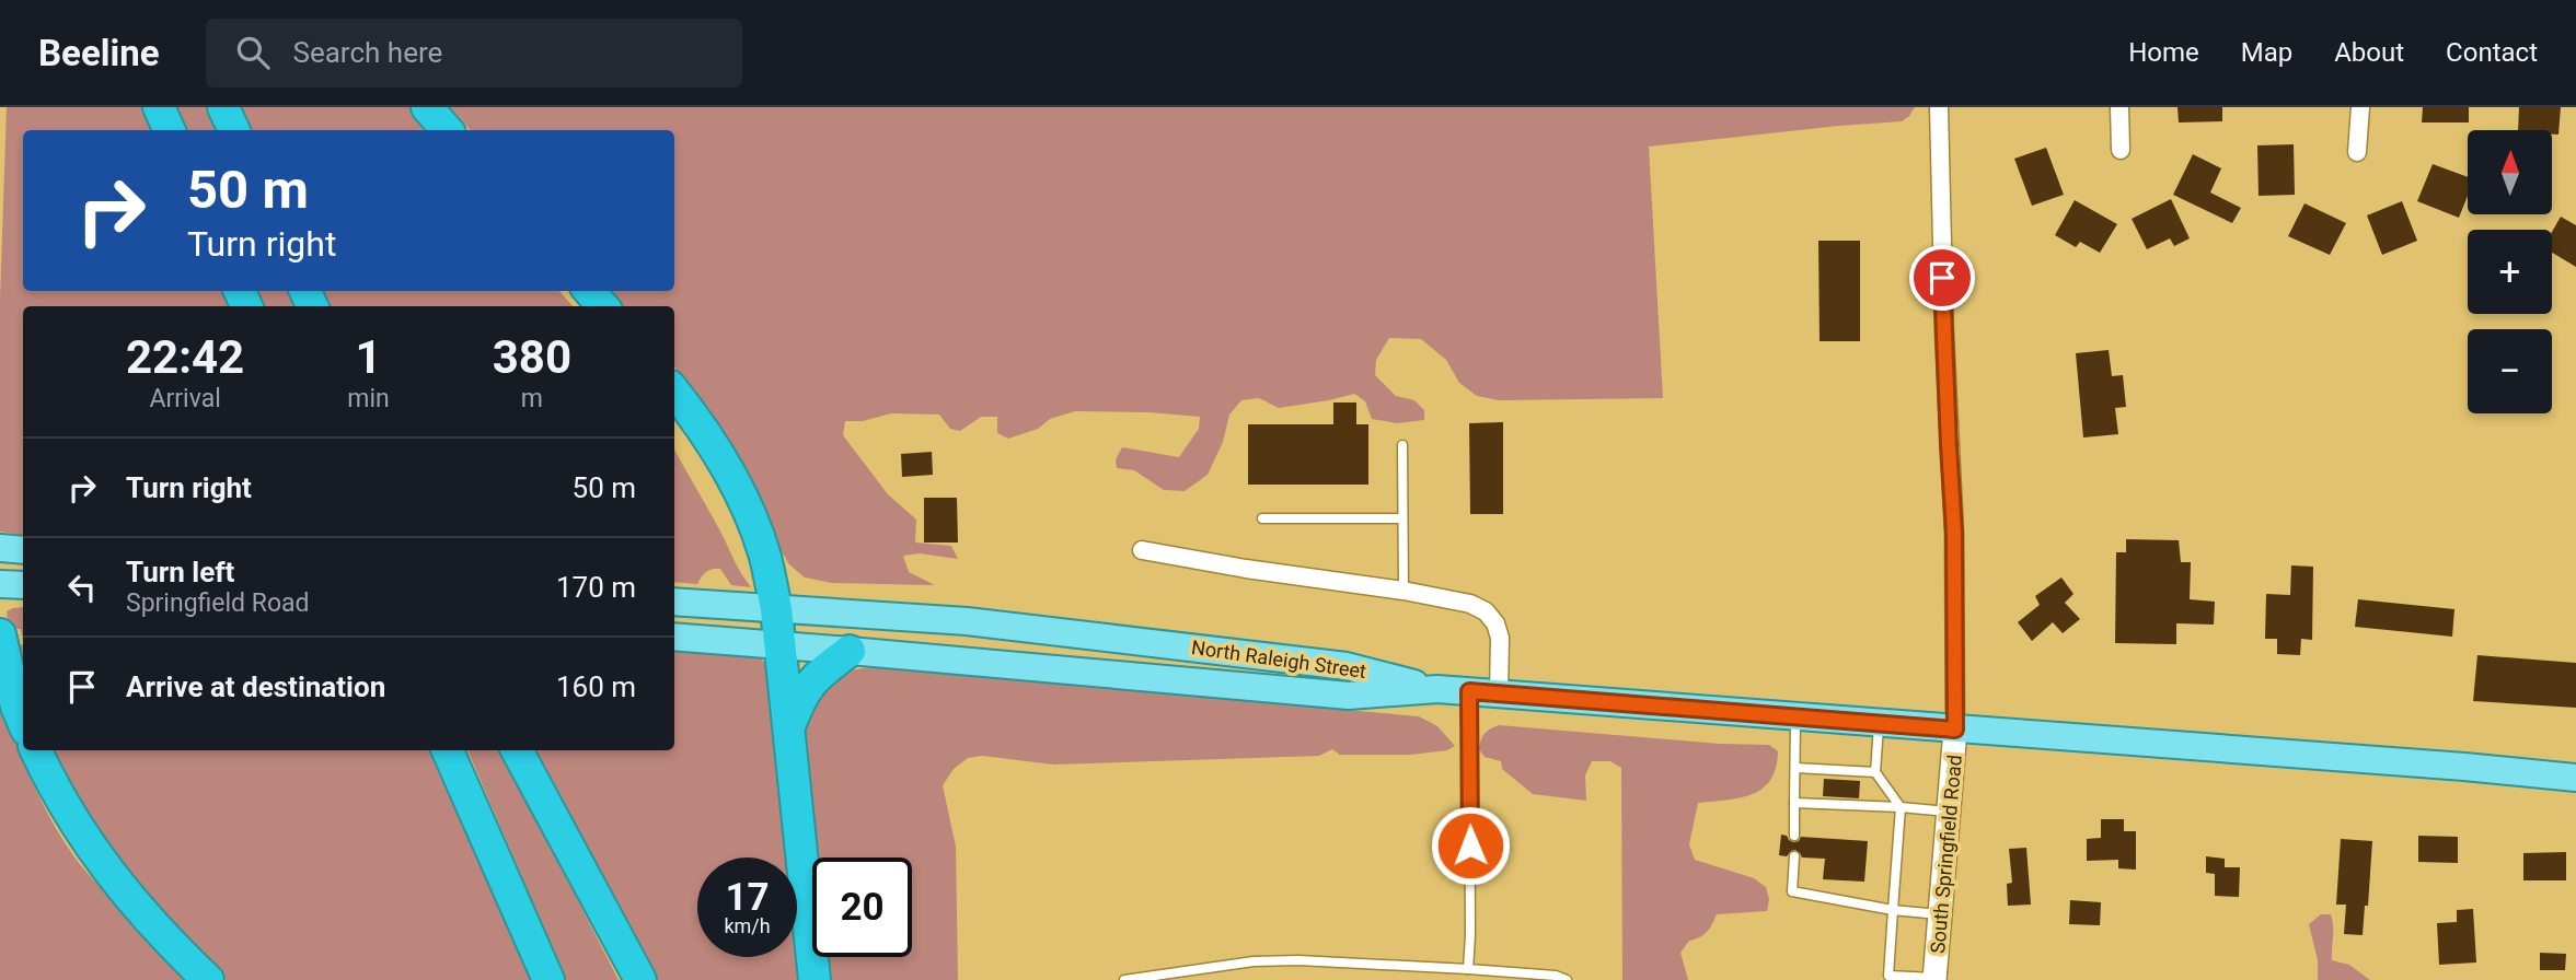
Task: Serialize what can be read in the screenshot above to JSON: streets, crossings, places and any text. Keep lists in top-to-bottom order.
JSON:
{
  "streets": {
    "main road": ["North Raleigh Street", "South Springfield Road"]
  },
  "north": "top",
  "page": {
    "header": "Beeline",
    "search": "Search here",
    "nav": [
      "Home",
      "Map",
      "About",
      "Contact"
    ],
    "map_buttons": ["+", "−"],
    "turn": ["50 m", "Turn right"],
    "eta": [
      "22:42",
      "Arrival",
      "1",
      "min",
      "380",
      "m"
    ],
    "list": [
      {
        "name": "Turn right",
        "value": "50 m"
      },
      {
        "name": "Turn left",
        "note": "Springfield Road",
        "value": "170 m"
      },
      {
        "name": "Arrive at destination",
        "value": "160 m"
      }
    ],
    "speed": "17 km/h",
    "limit": "20"
  }
}
